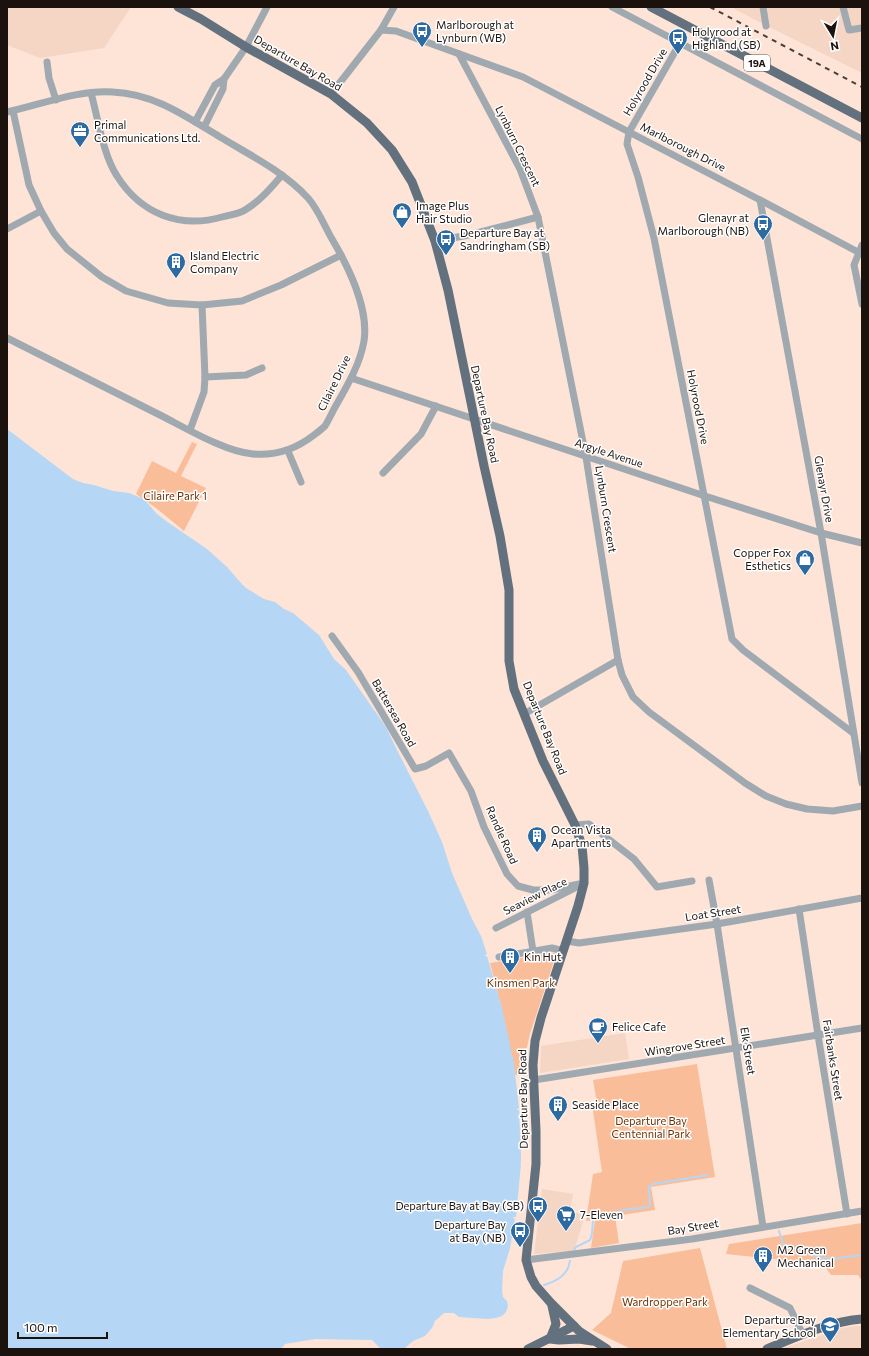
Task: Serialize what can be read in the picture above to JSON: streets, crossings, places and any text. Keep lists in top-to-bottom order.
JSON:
{
  "streets": {
    "main road": ["Departure Bay Road", "19A"],
    "street": [
      "Holyrood Drive",
      "Lynburn Crescent",
      "Marlborough Drive",
      "Cilaire Drive",
      "Argyle Avenue",
      "Glenayr Drive",
      "Battersea Road",
      "Randle Road",
      "Seaview Place",
      "Loat Street",
      "Wingrove Street",
      "Elk Street",
      "Fairbanks Street",
      "Bay Street"
    ]
  },
  "crossings": [
    ["Departure Bay Road", "Argyle Avenue"],
    ["Departure Bay Road", "Randle Road"],
    ["Departure Bay Road", "Seaview Place"],
    ["Departure Bay Road", "Loat Street"],
    ["Departure Bay Road", "Wingrove Street"],
    ["Departure Bay Road", "Bay Street"],
    ["Holyrood Drive", "Marlborough Drive"],
    ["Holyrood Drive", "Argyle Avenue"],
    ["Holyrood Drive", "Glenayr Drive"],
    ["Lynburn Crescent", "Marlborough Drive"],
    ["Lynburn Crescent", "Argyle Avenue"],
    ["Marlborough Drive", "Glenayr Drive"],
    ["Cilaire Drive", "Argyle Avenue"],
    ["Argyle Avenue", "Glenayr Drive"],
    ["Battersea Road", "Randle Road"],
    ["Randle Road", "Seaview Place"],
    ["Loat Street", "Elk Street"],
    ["Loat Street", "Fairbanks Street"],
    ["Wingrove Street", "Elk Street"],
    ["Wingrove Street", "Fairbanks Street"],
    ["Elk Street", "Bay Street"],
    ["Fairbanks Street", "Bay Street"]
  ],
  "parks": [
    "Cilaire Park 1",
    "Kinsmen Park",
    "Departure Bay Centennial Park",
    "Wardropper Park"
  ],
  "places": {
    "bus stop": [
      "Marlborough at Lynburn (WB)",
      "Holyrood at Highland (SB)",
      "Glenayr at Marlborough (NB)",
      "Departure Bay at Sandringham (SB)",
      "Departure Bay at Bay (SB)",
      "Departure Bay at Bay (NB)"
    ],
    "office": ["Primal Communications Ltd."],
    "shop": ["Image Plus Hair Studio", "Copper Fox Esthetics"],
    "building": [
      "Island Electric Company",
      "Ocean Vista Apartments",
      "Kin Hut",
      "Seaside Place",
      "M2 Green Mechanical"
    ],
    "cafe": ["Felice Cafe"],
    "supermarket": ["7-Eleven"],
    "school or university": ["Departure Bay Elementary School"]
  },
  "scale_bar": "100 m",
  "north": "bottom"
}
